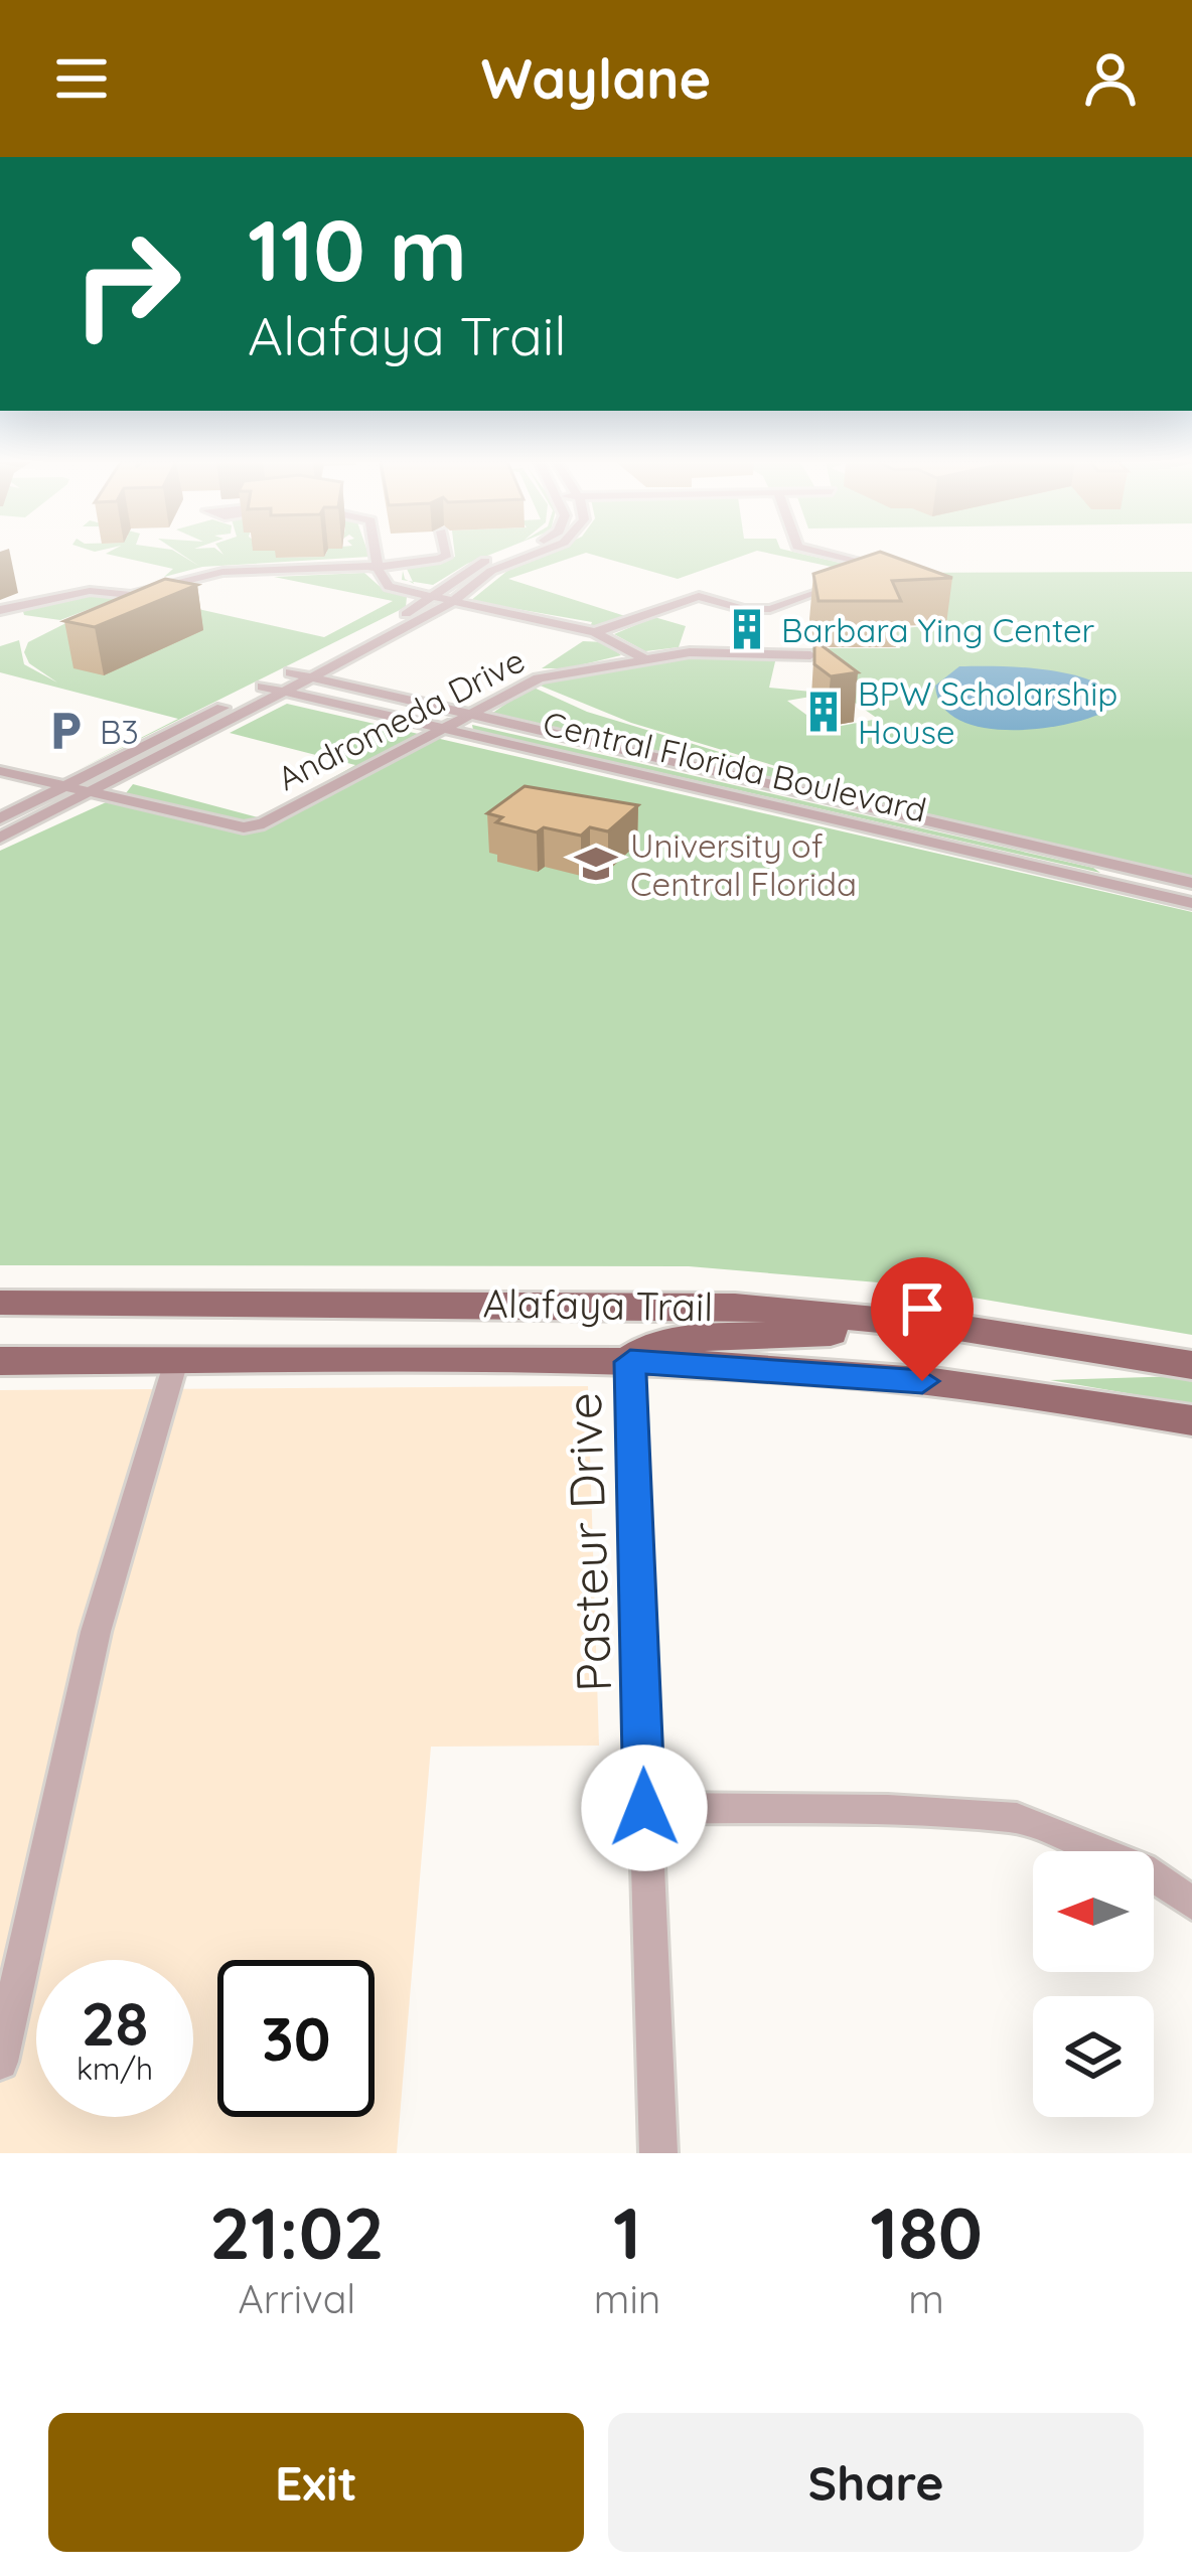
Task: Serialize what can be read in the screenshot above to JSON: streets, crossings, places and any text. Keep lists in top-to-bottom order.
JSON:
{
  "streets": {
    "main road": ["Alafaya Trail"],
    "street": ["Andromeda Drive", "Central Florida Boulevard", "Pasteur Drive"]
  },
  "crossings": [
    ["Andromeda Drive", "Central Florida Boulevard"],
    ["Alafaya Trail", "Pasteur Drive"]
  ],
  "places": {
    "building": ["Barbara Ying Center", "BPW Scholarship House"],
    "parking": ["B3"],
    "school or university": ["University of Central Florida"]
  },
  "north": "left",
  "page": {
    "header": "Waylane",
    "turn": ["110 m", "Alafaya Trail"],
    "speed": "28 km/h",
    "limit": "30",
    "eta": [
      "21:02",
      "Arrival",
      "1",
      "min",
      "180",
      "m"
    ],
    "buttons": ["Exit", "Share"]
  }
}
